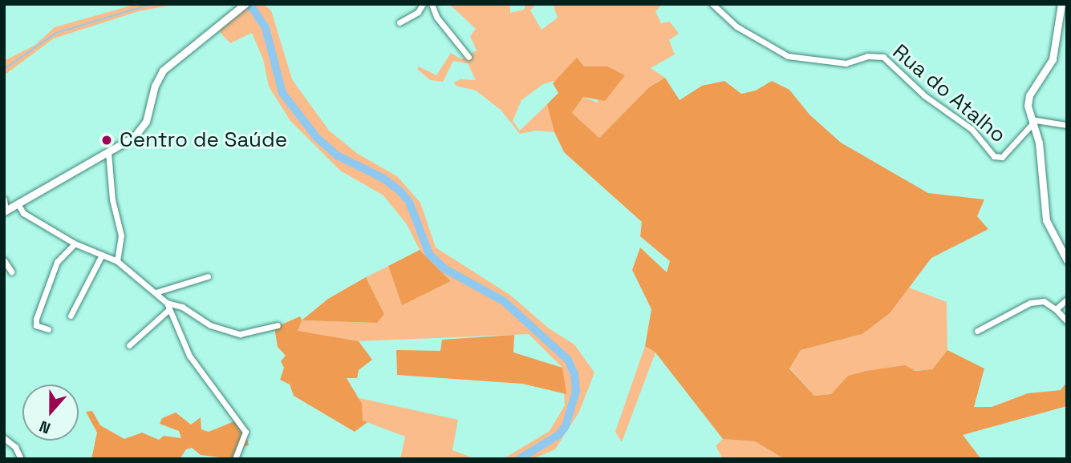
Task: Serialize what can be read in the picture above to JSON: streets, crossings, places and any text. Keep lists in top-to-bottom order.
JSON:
{
  "streets": {
    "street": ["Rua do Atalho"]
  },
  "places": ["Centro de Saúde"],
  "north": "bottom"
}
